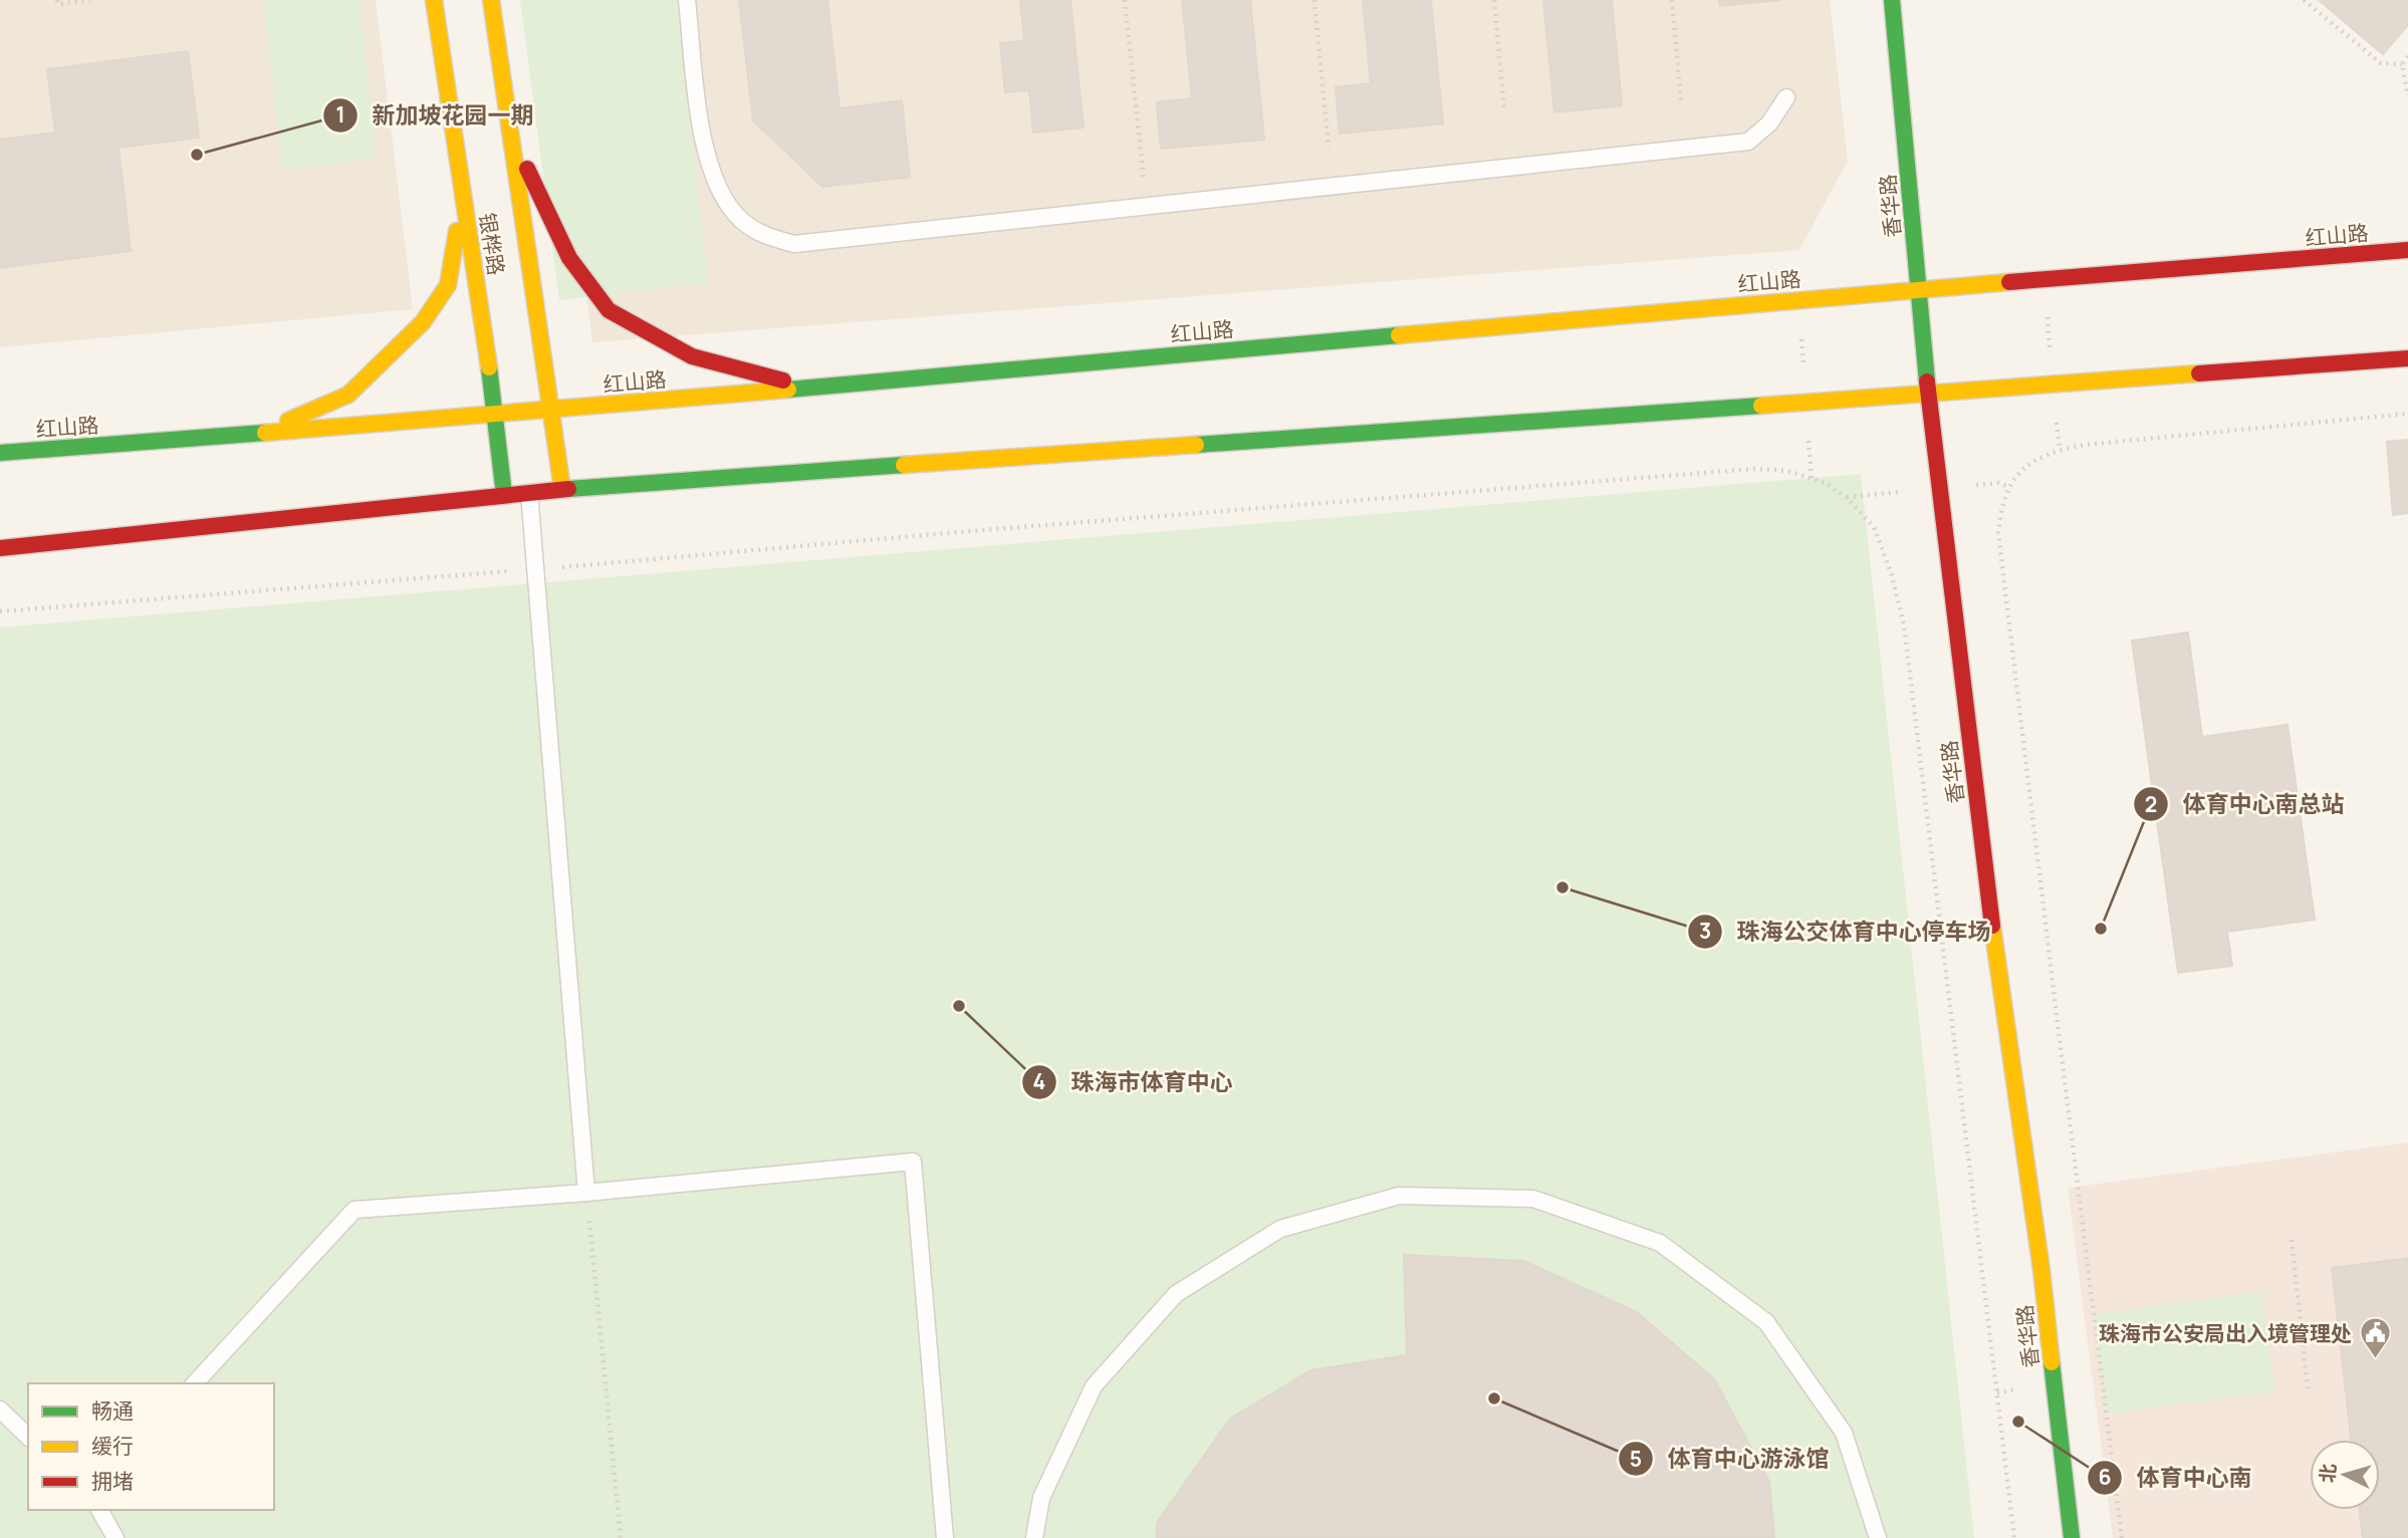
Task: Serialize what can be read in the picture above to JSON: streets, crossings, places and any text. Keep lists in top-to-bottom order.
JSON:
{
  "streets": {
    "main road": ["香华路", "红山路", "银桦路"]
  },
  "crossings": [
    ["香华路", "红山路"],
    ["红山路", "银桦路"]
  ],
  "places": {
    "other": [
      "新加坡花园一期",
      "珠海公交体育中心停车场",
      "体育中心南总站",
      "珠海市体育中心",
      "体育中心游泳馆",
      "体育中心南"
    ],
    "public building": ["珠海市公安局出入境管理处"]
  },
  "legend": ["畅通", "缓行", "拥堵"],
  "north": "left"
}
